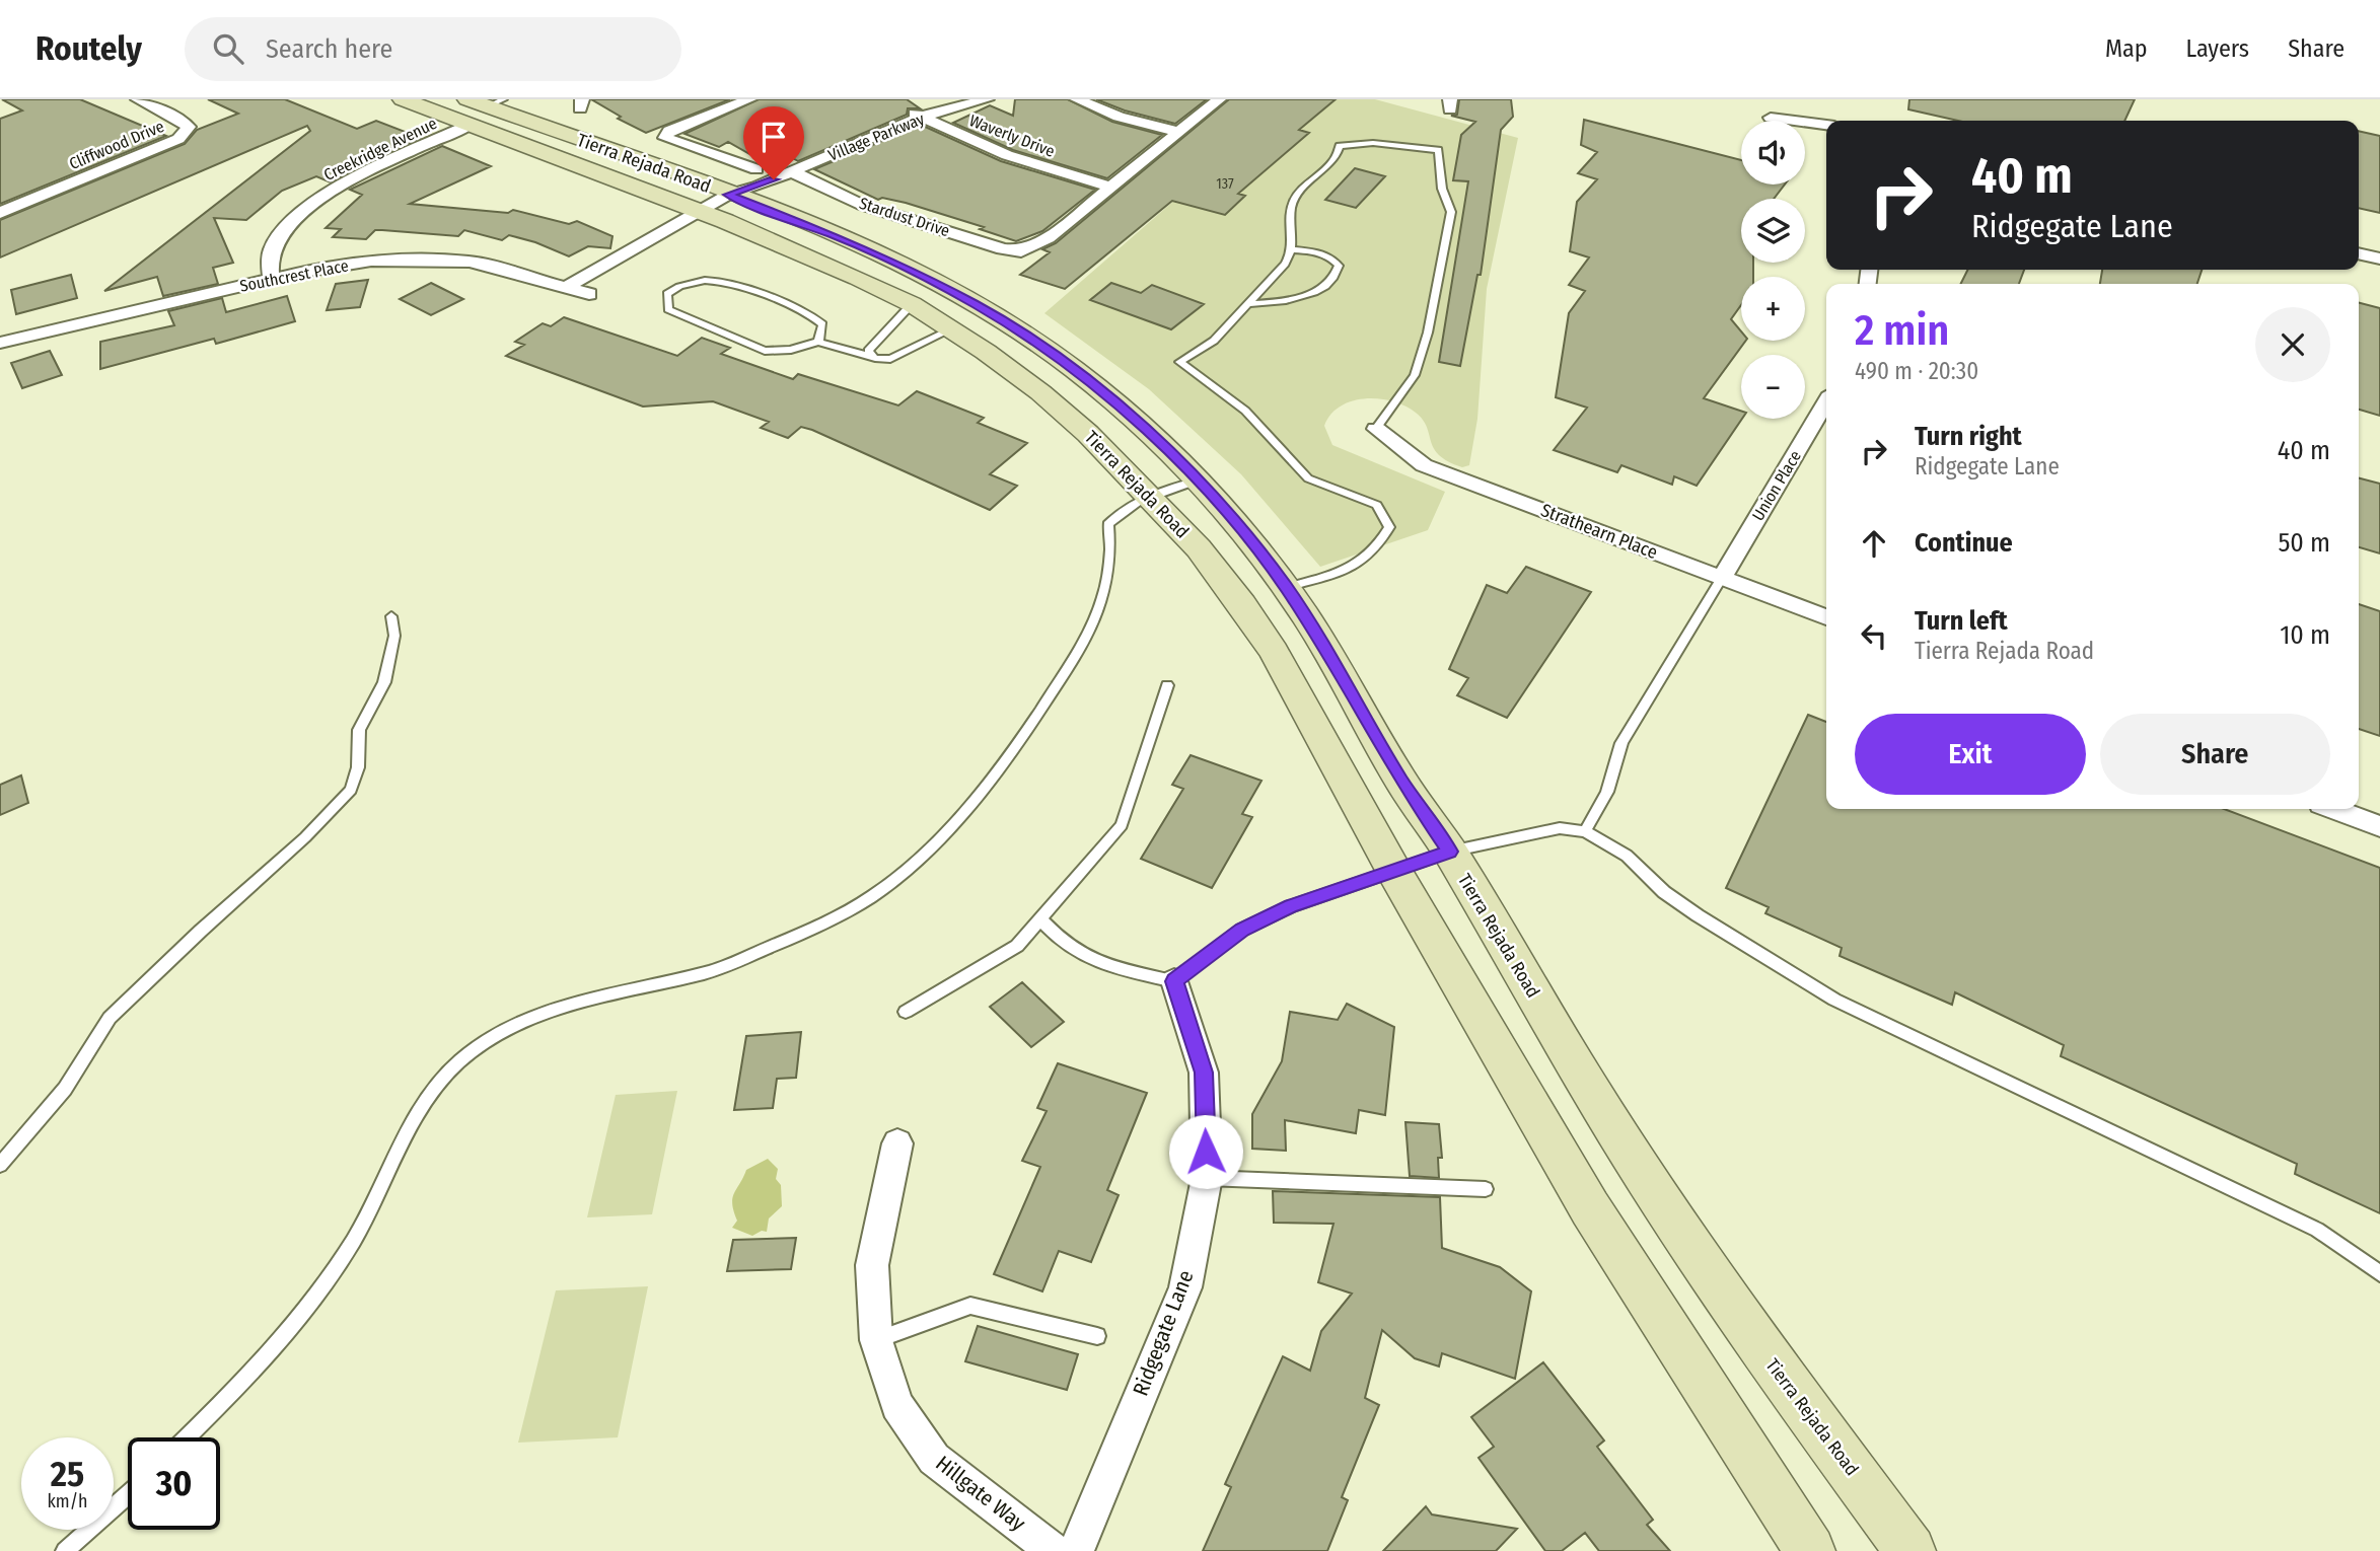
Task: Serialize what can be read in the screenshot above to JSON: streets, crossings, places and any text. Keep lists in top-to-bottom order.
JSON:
{
  "streets": {
    "main road": ["Tierra Rejada Road"],
    "street": [
      "Waverly Drive",
      "Village Parkway",
      "Cliffwood Drive",
      "Creekridge Avenue",
      "Stardust Drive",
      "Southcrest Place",
      "Union Place",
      "Strathearn Place",
      "Ridgegate Lane",
      "Hillgate Way"
    ]
  },
  "crossings": [
    ["Waverly Drive", "Village Parkway"],
    ["Waverly Drive", "Stardust Drive"],
    ["Village Parkway", "Tierra Rejada Road"],
    ["Village Parkway", "Stardust Drive"],
    ["Village Parkway", "Southcrest Place"],
    ["Creekridge Avenue", "Tierra Rejada Road"],
    ["Creekridge Avenue", "Southcrest Place"],
    ["Union Place", "Strathearn Place"]
  ],
  "house_numbers": ["137"],
  "page": {
    "header": "Routely",
    "search": "Search here",
    "nav": ["Map", "Layers", "Share"],
    "map_buttons": ["+", "−"],
    "turn": ["40 m", "Ridgegate Lane"],
    "heading": ["2 min", "490 m · 20:30"],
    "list": [
      {
        "name": "Turn right",
        "note": "Ridgegate Lane",
        "value": "40 m"
      },
      {
        "name": "Continue",
        "value": "50 m"
      },
      {
        "name": "Turn left",
        "note": "Tierra Rejada Road",
        "value": "10 m"
      }
    ],
    "buttons": ["Exit", "Share"],
    "speed": "25 km/h",
    "limit": "30"
  }
}
